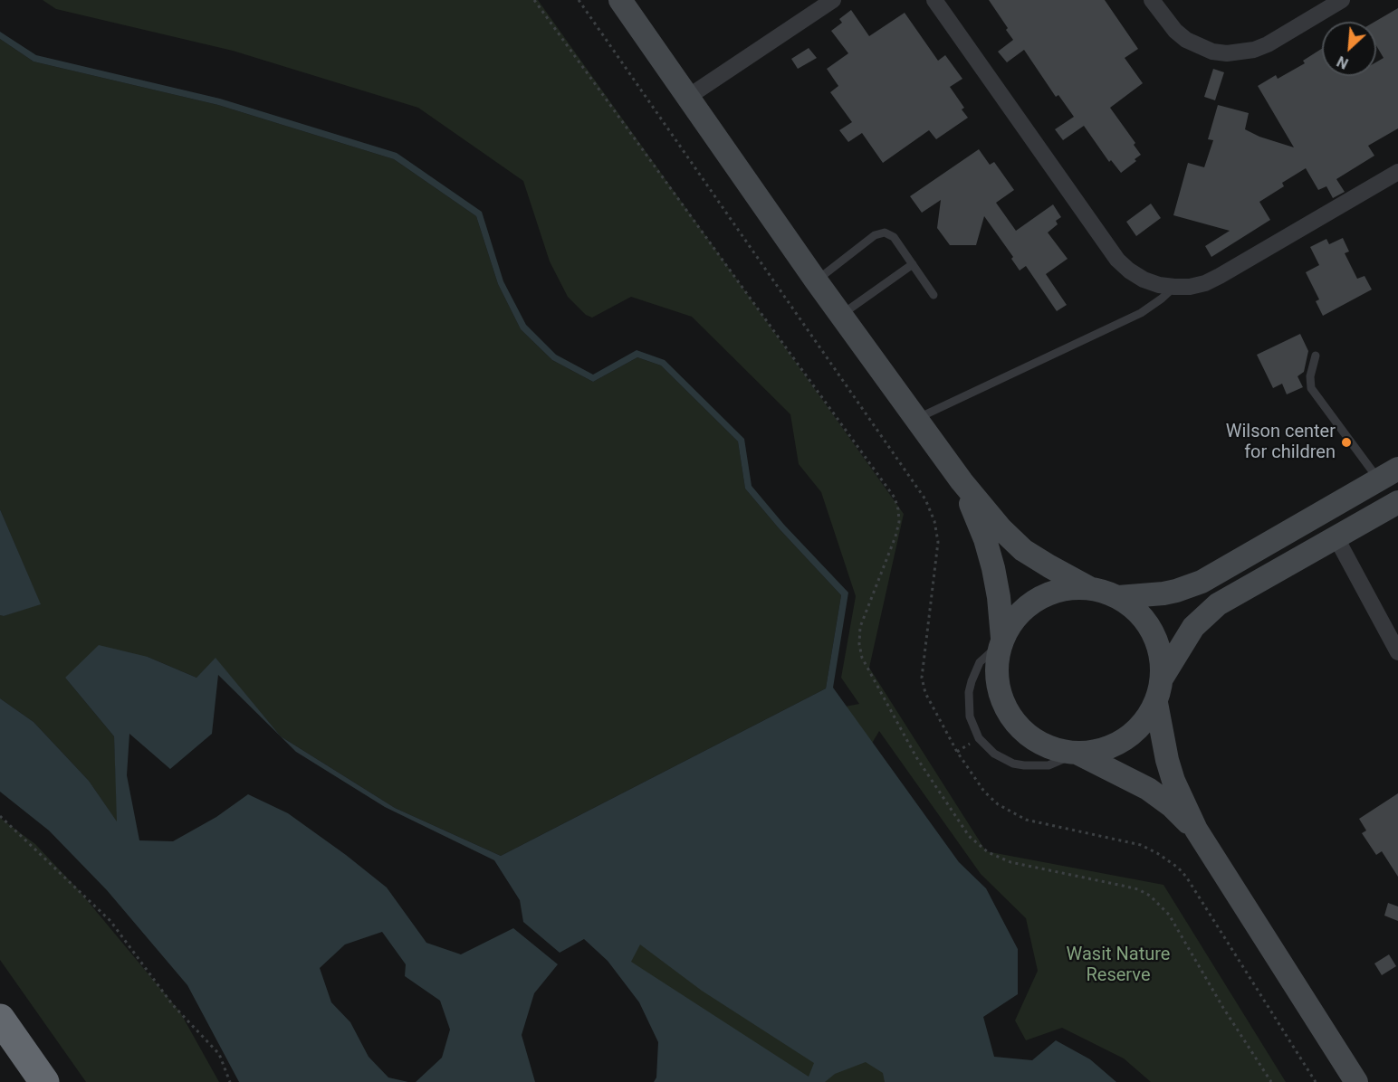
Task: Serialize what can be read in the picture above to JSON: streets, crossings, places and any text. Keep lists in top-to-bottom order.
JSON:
{
  "parks": ["Wasit Nature Reserve"],
  "places": ["Wilson center for children"],
  "north": "bottom left"
}
